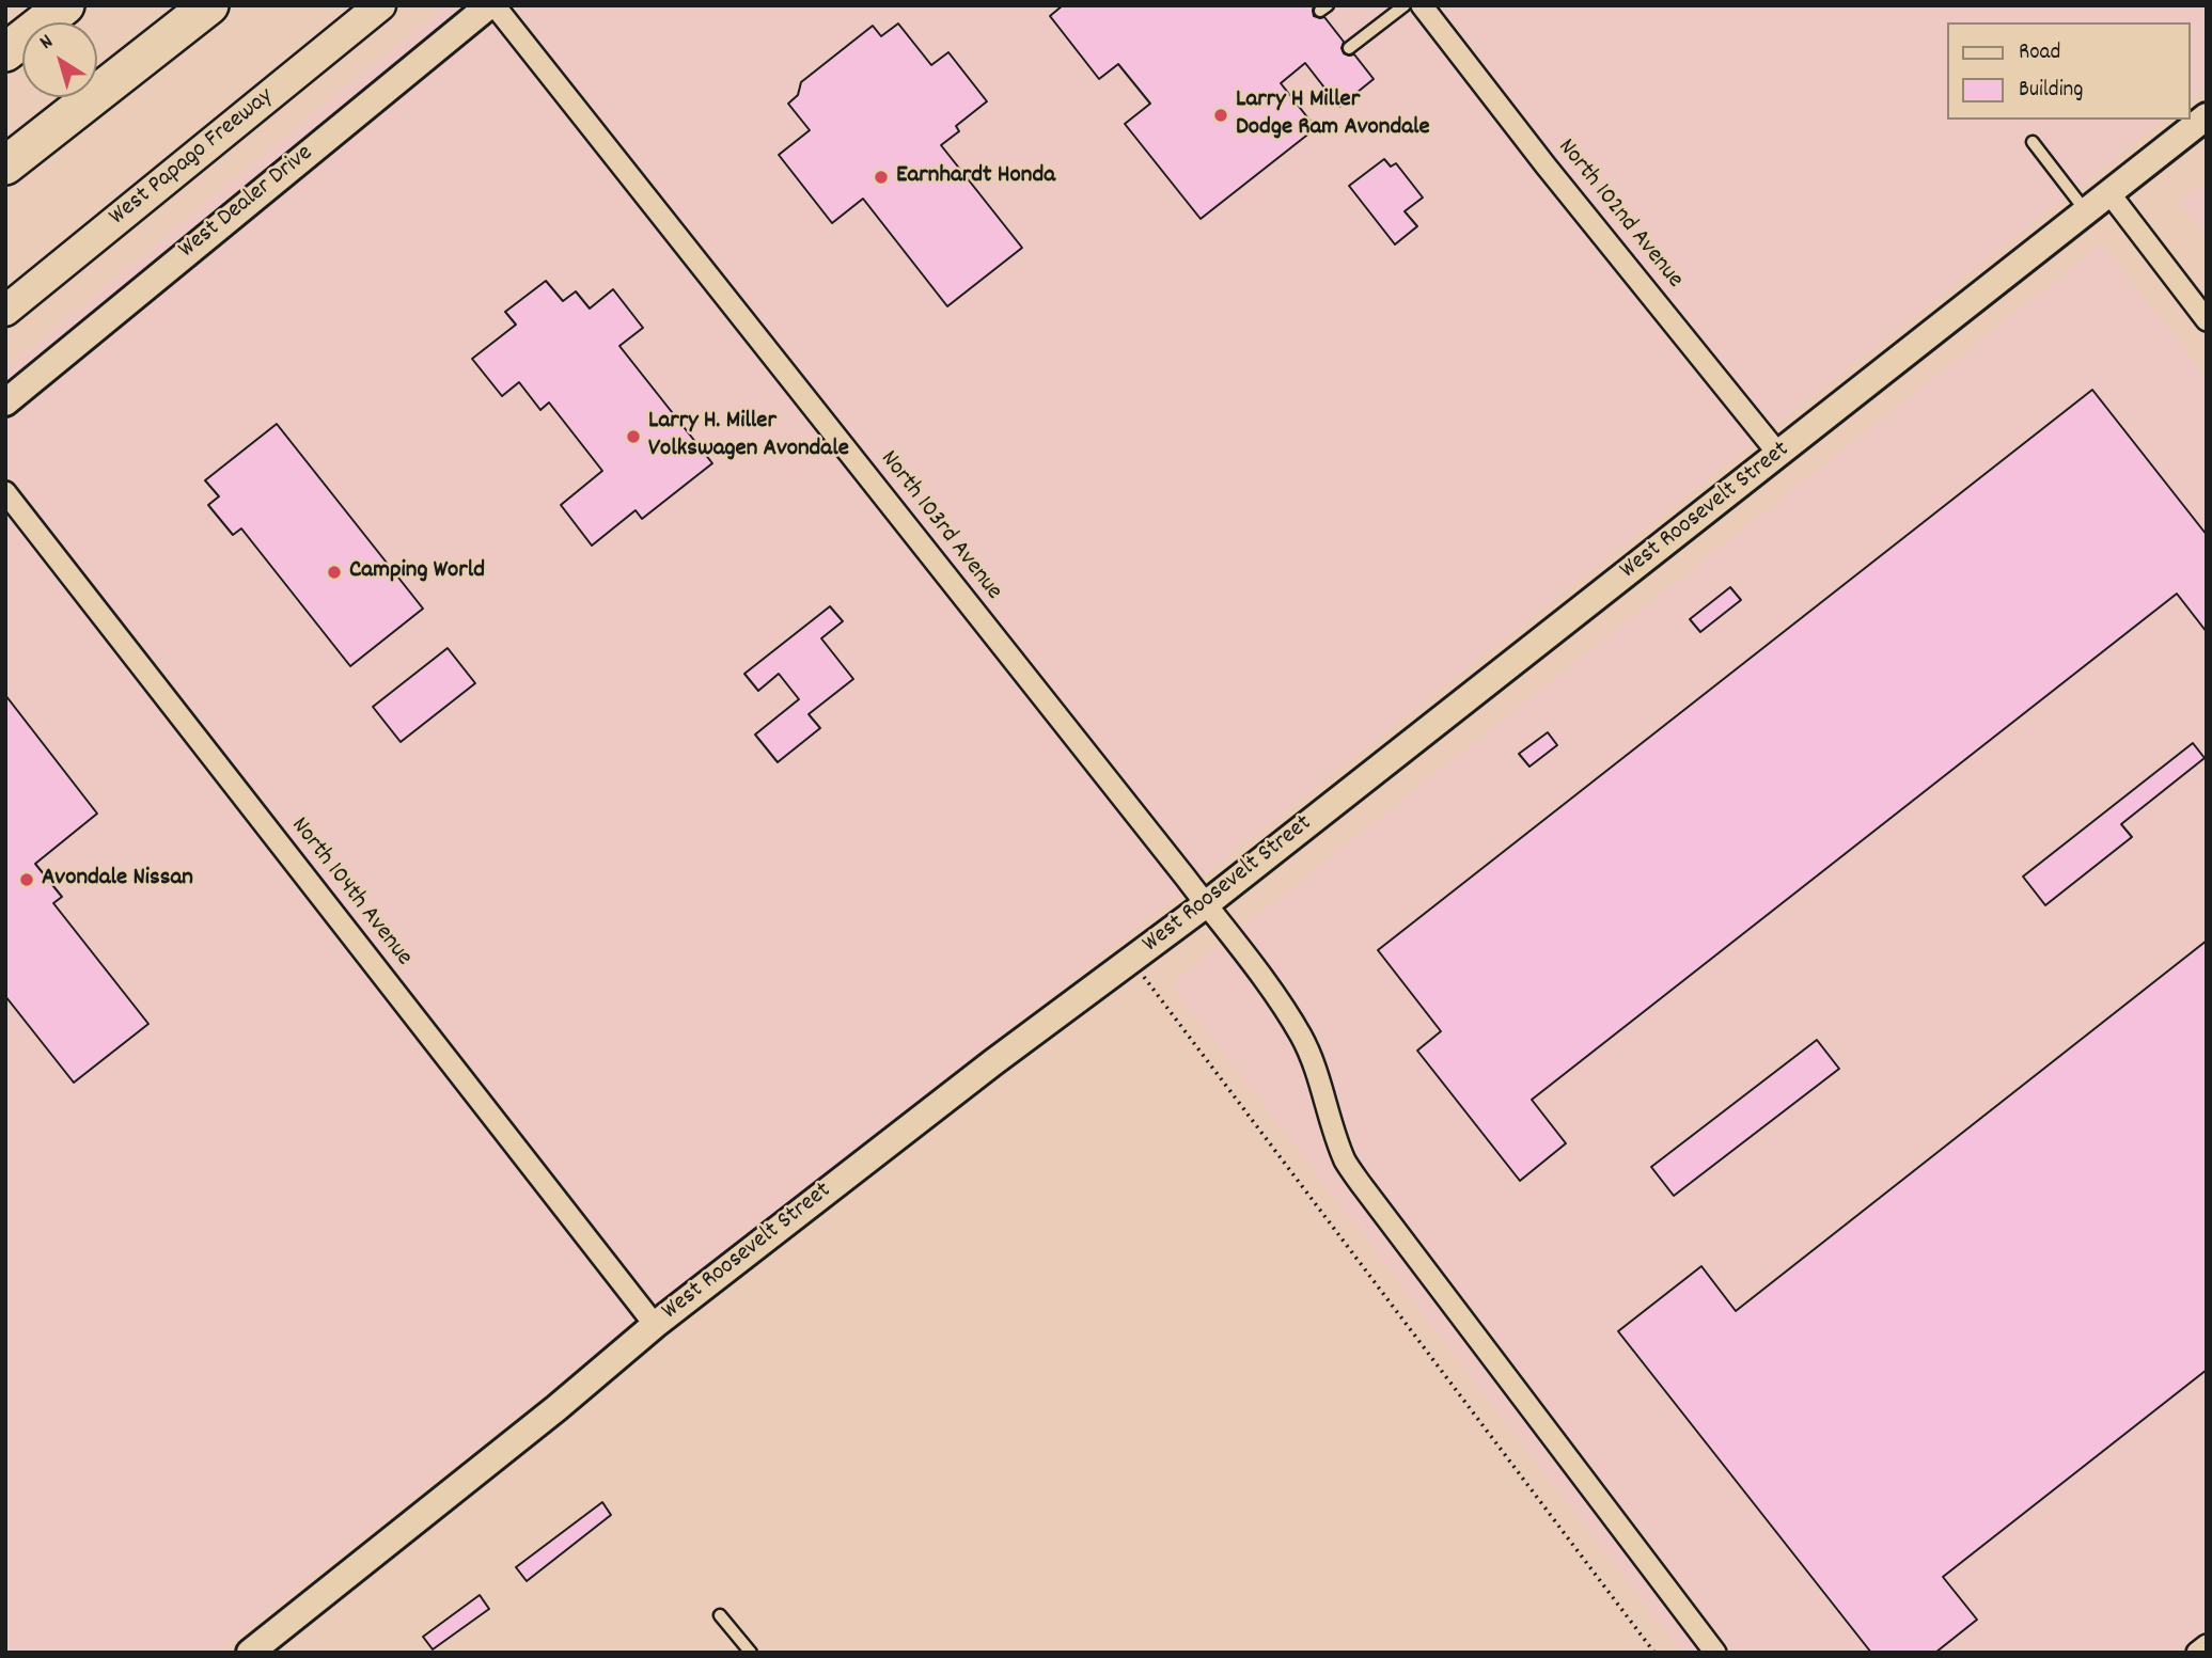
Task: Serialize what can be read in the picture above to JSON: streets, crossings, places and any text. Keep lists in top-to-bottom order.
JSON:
{
  "streets": {
    "main road": ["West Papago Freeway"],
    "street": [
      "West Dealer Drive",
      "North 102nd Avenue",
      "West Roosevelt Street",
      "North 103rd Avenue",
      "North 104th Avenue"
    ]
  },
  "crossings": [
    ["North 102nd Avenue", "West Roosevelt Street"],
    ["West Roosevelt Street", "North 103rd Avenue"],
    ["West Roosevelt Street", "North 104th Avenue"]
  ],
  "places": [
    "Larry H Miller Dodge Ram Avondale",
    "Earnhardt Honda",
    "Larry H. Miller Volkswagen Avondale",
    "Camping World",
    "Avondale Nissan"
  ],
  "legend": ["Road", "Building"],
  "north": "top left"
}
